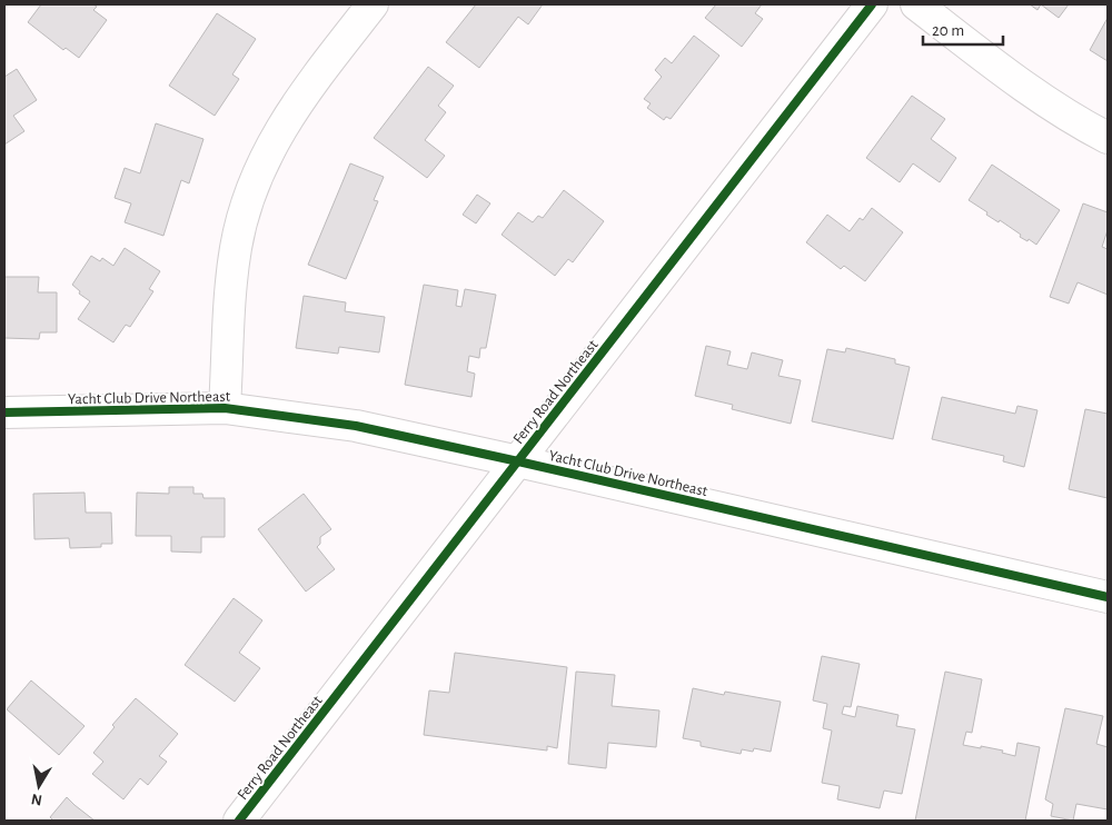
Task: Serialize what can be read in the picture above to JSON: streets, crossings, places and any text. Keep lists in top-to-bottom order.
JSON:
{
  "streets": {
    "street": ["Ferry Road Northeast", "Yacht Club Drive Northeast"]
  },
  "crossings": [
    ["Ferry Road Northeast", "Yacht Club Drive Northeast"]
  ],
  "scale_bar": "20 m",
  "north": "bottom"
}
